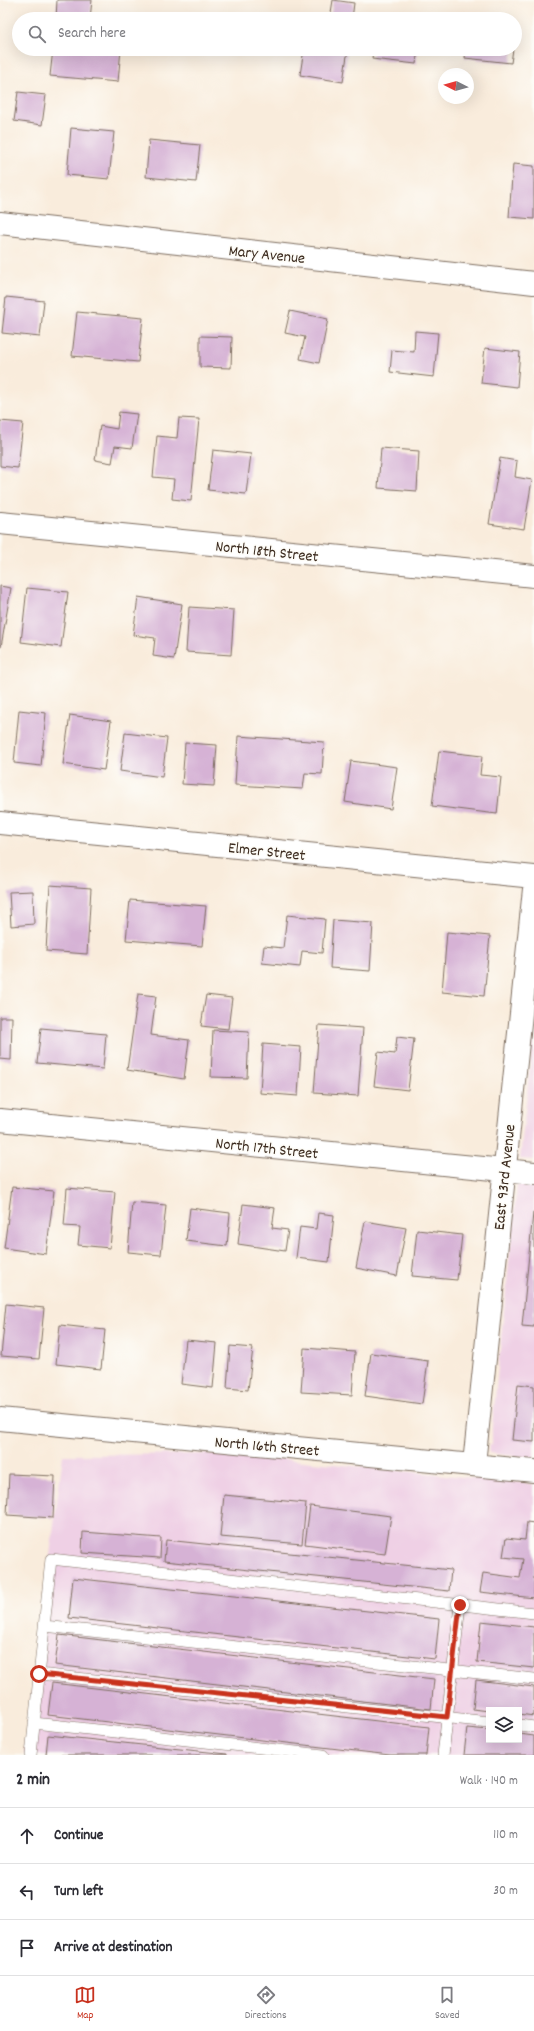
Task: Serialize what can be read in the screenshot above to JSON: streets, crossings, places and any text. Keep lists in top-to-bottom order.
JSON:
{
  "streets": {
    "street": [
      "Mary Avenue",
      "North 18th Street",
      "Elmer Street",
      "North 17th Street",
      "East 93rd Avenue",
      "North 16th Street"
    ]
  },
  "crossings": [
    ["North 17th Street", "East 93rd Avenue"],
    ["East 93rd Avenue", "North 16th Street"]
  ],
  "north": "left",
  "page": {
    "search": "Search here",
    "heading": ["2 min", "Walk · 140 m"],
    "list": [
      ["Continue", "110 m"],
      ["Turn left", "30 m"],
      "Arrive at destination"
    ],
    "nav": ["Map", "Directions", "Saved"]
  }
}
